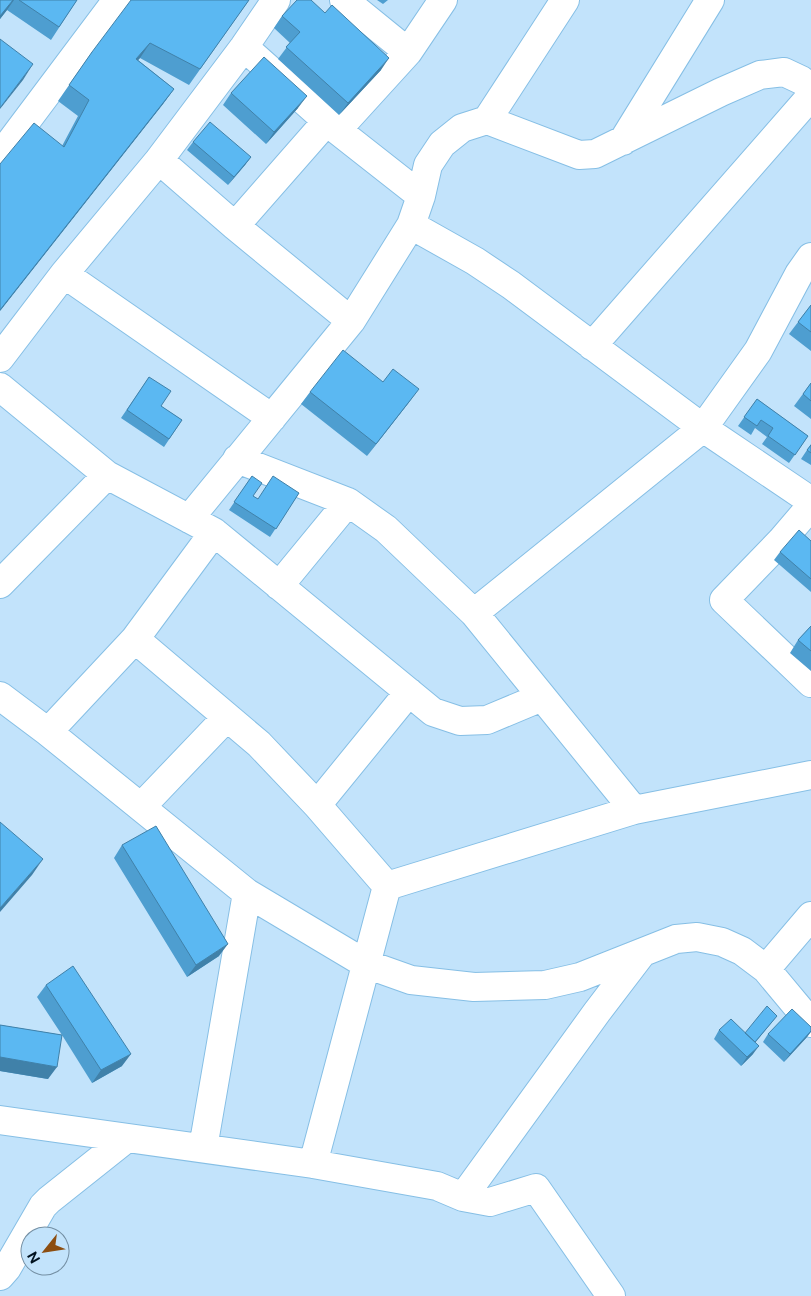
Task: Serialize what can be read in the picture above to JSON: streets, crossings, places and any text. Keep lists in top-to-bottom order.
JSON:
{
  "north": "bottom left"
}
